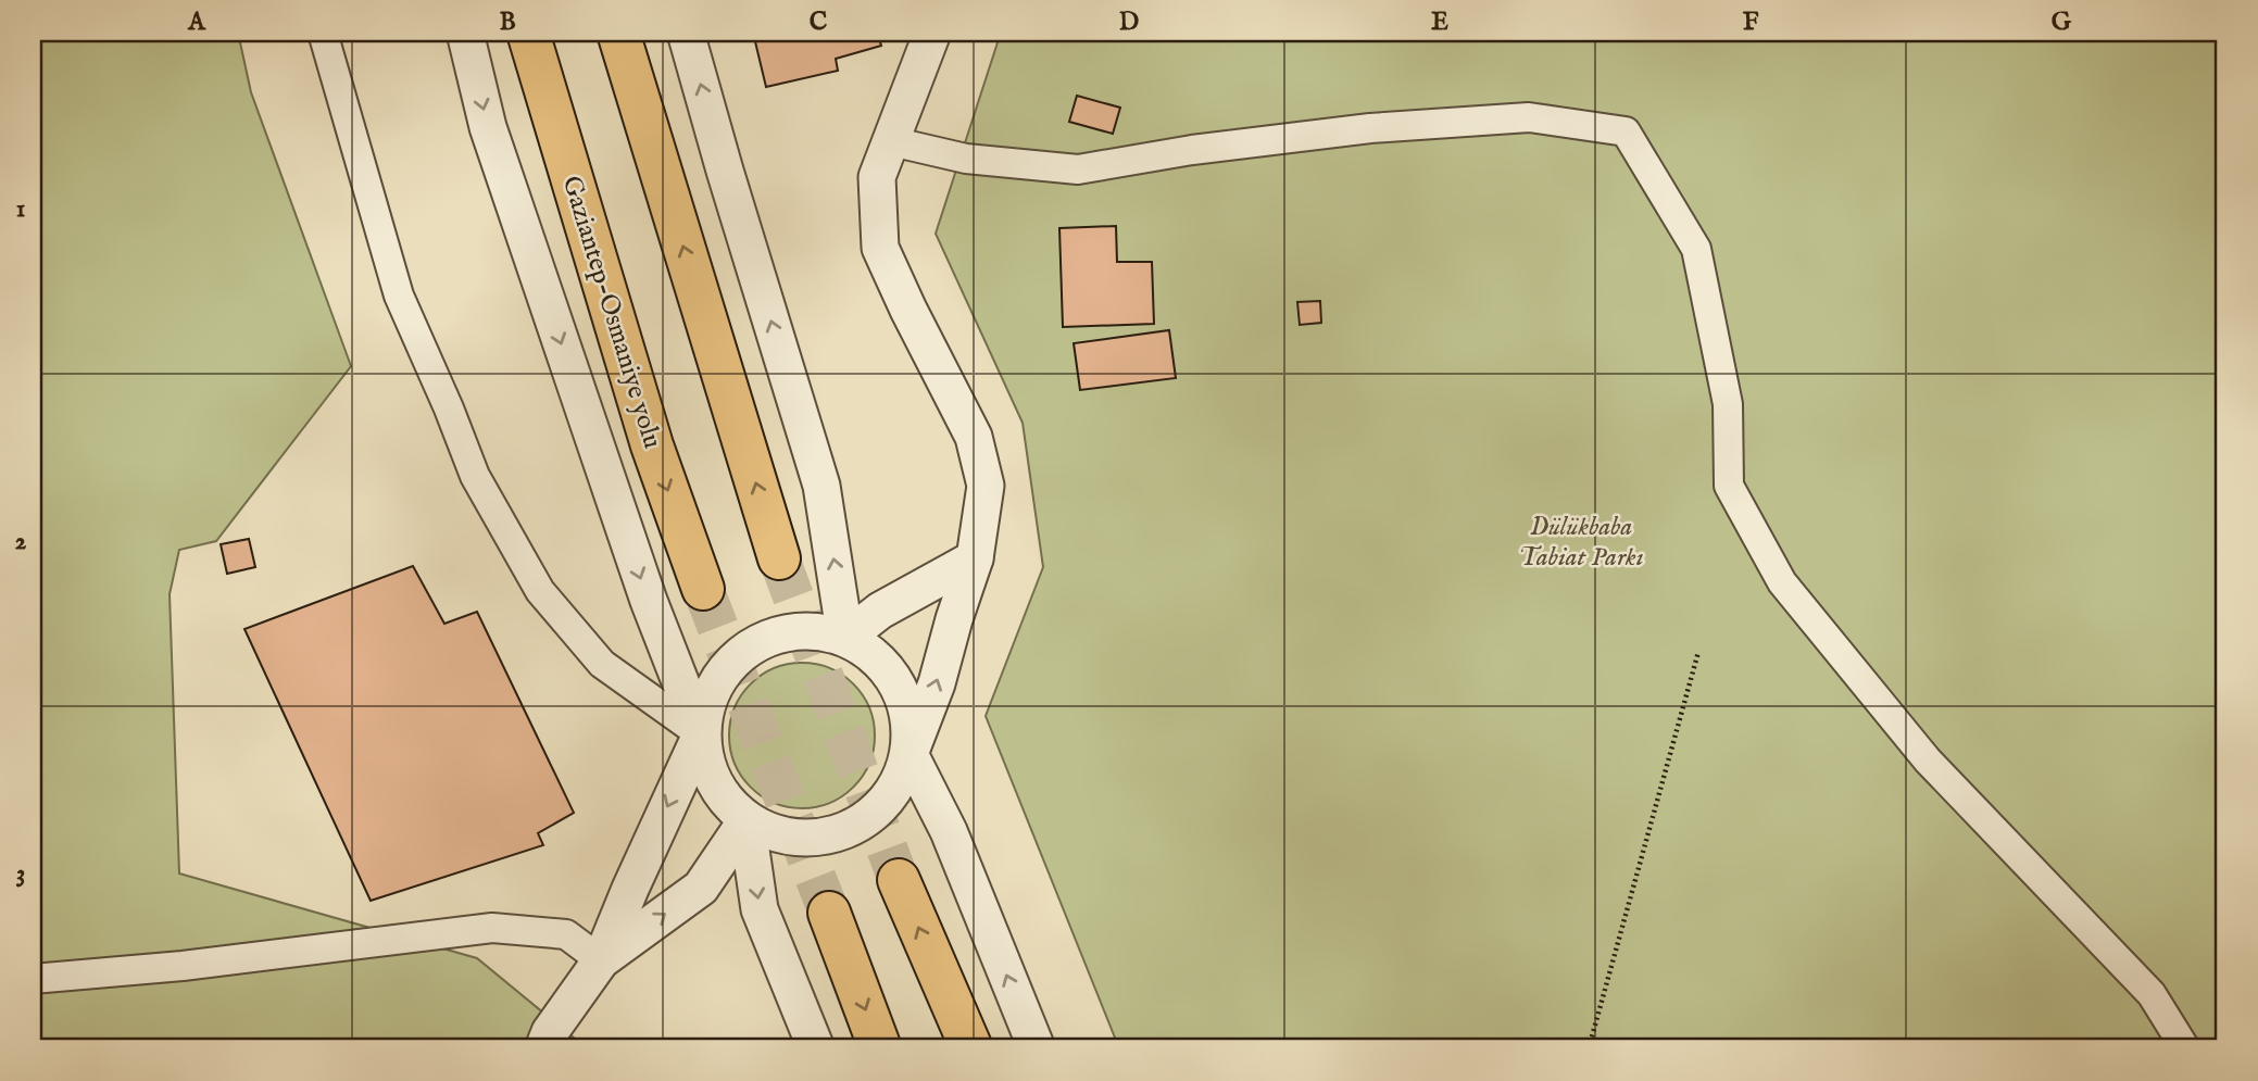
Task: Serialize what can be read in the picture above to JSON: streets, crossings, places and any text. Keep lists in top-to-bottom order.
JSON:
{
  "streets": {
    "highway": ["Gaziantep-Osmaniye yolu"]
  },
  "parks": ["Dülükbaba Tabiat Parkı"],
  "grid": {
    "columns": [
      "A",
      "B",
      "C",
      "D",
      "E",
      "F",
      "G"
    ],
    "rows": ["1", "2", "3"]
  }
}
